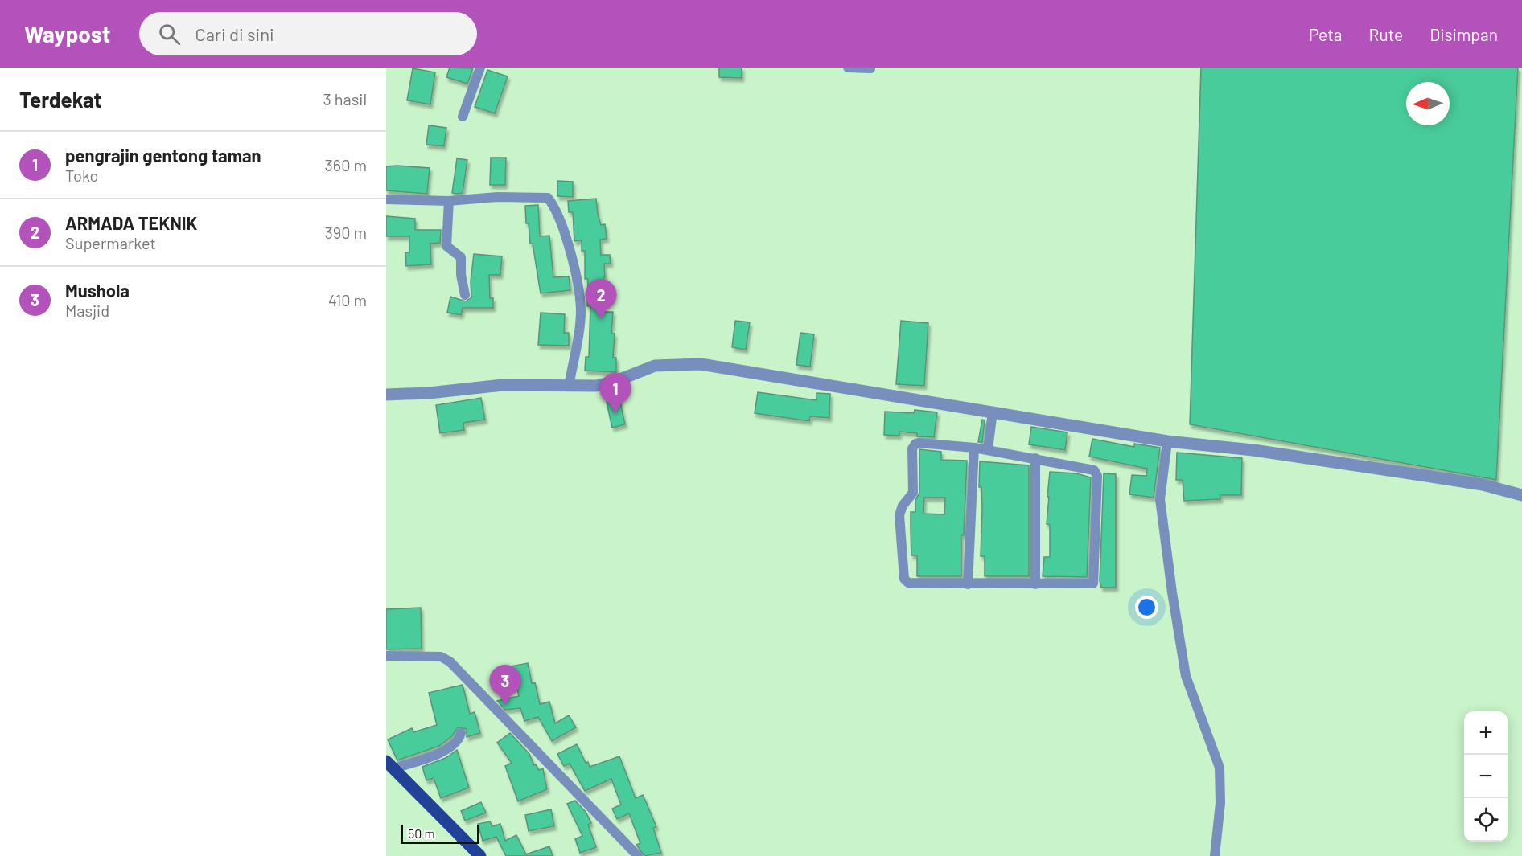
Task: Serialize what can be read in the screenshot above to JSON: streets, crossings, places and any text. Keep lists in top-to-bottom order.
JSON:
{
  "scale_bar": "50 m",
  "north": "left",
  "page": {
    "header": "Waypost",
    "search": "Cari di sini",
    "nav": ["Peta", "Rute", "Disimpan"],
    "heading": ["Terdekat", "3 hasil"],
    "list": [
      {
        "mark": "1",
        "name": "pengrajin gentong taman",
        "note": "Toko",
        "value": "360 m"
      },
      {
        "mark": "2",
        "name": "ARMADA TEKNIK",
        "note": "Supermarket",
        "value": "390 m"
      },
      {
        "mark": "3",
        "name": "Mushola",
        "note": "Masjid",
        "value": "410 m"
      }
    ],
    "pins": ["2", "1", "3"],
    "map_buttons": ["+", "−"],
    "scale": "50 m"
  }
}
